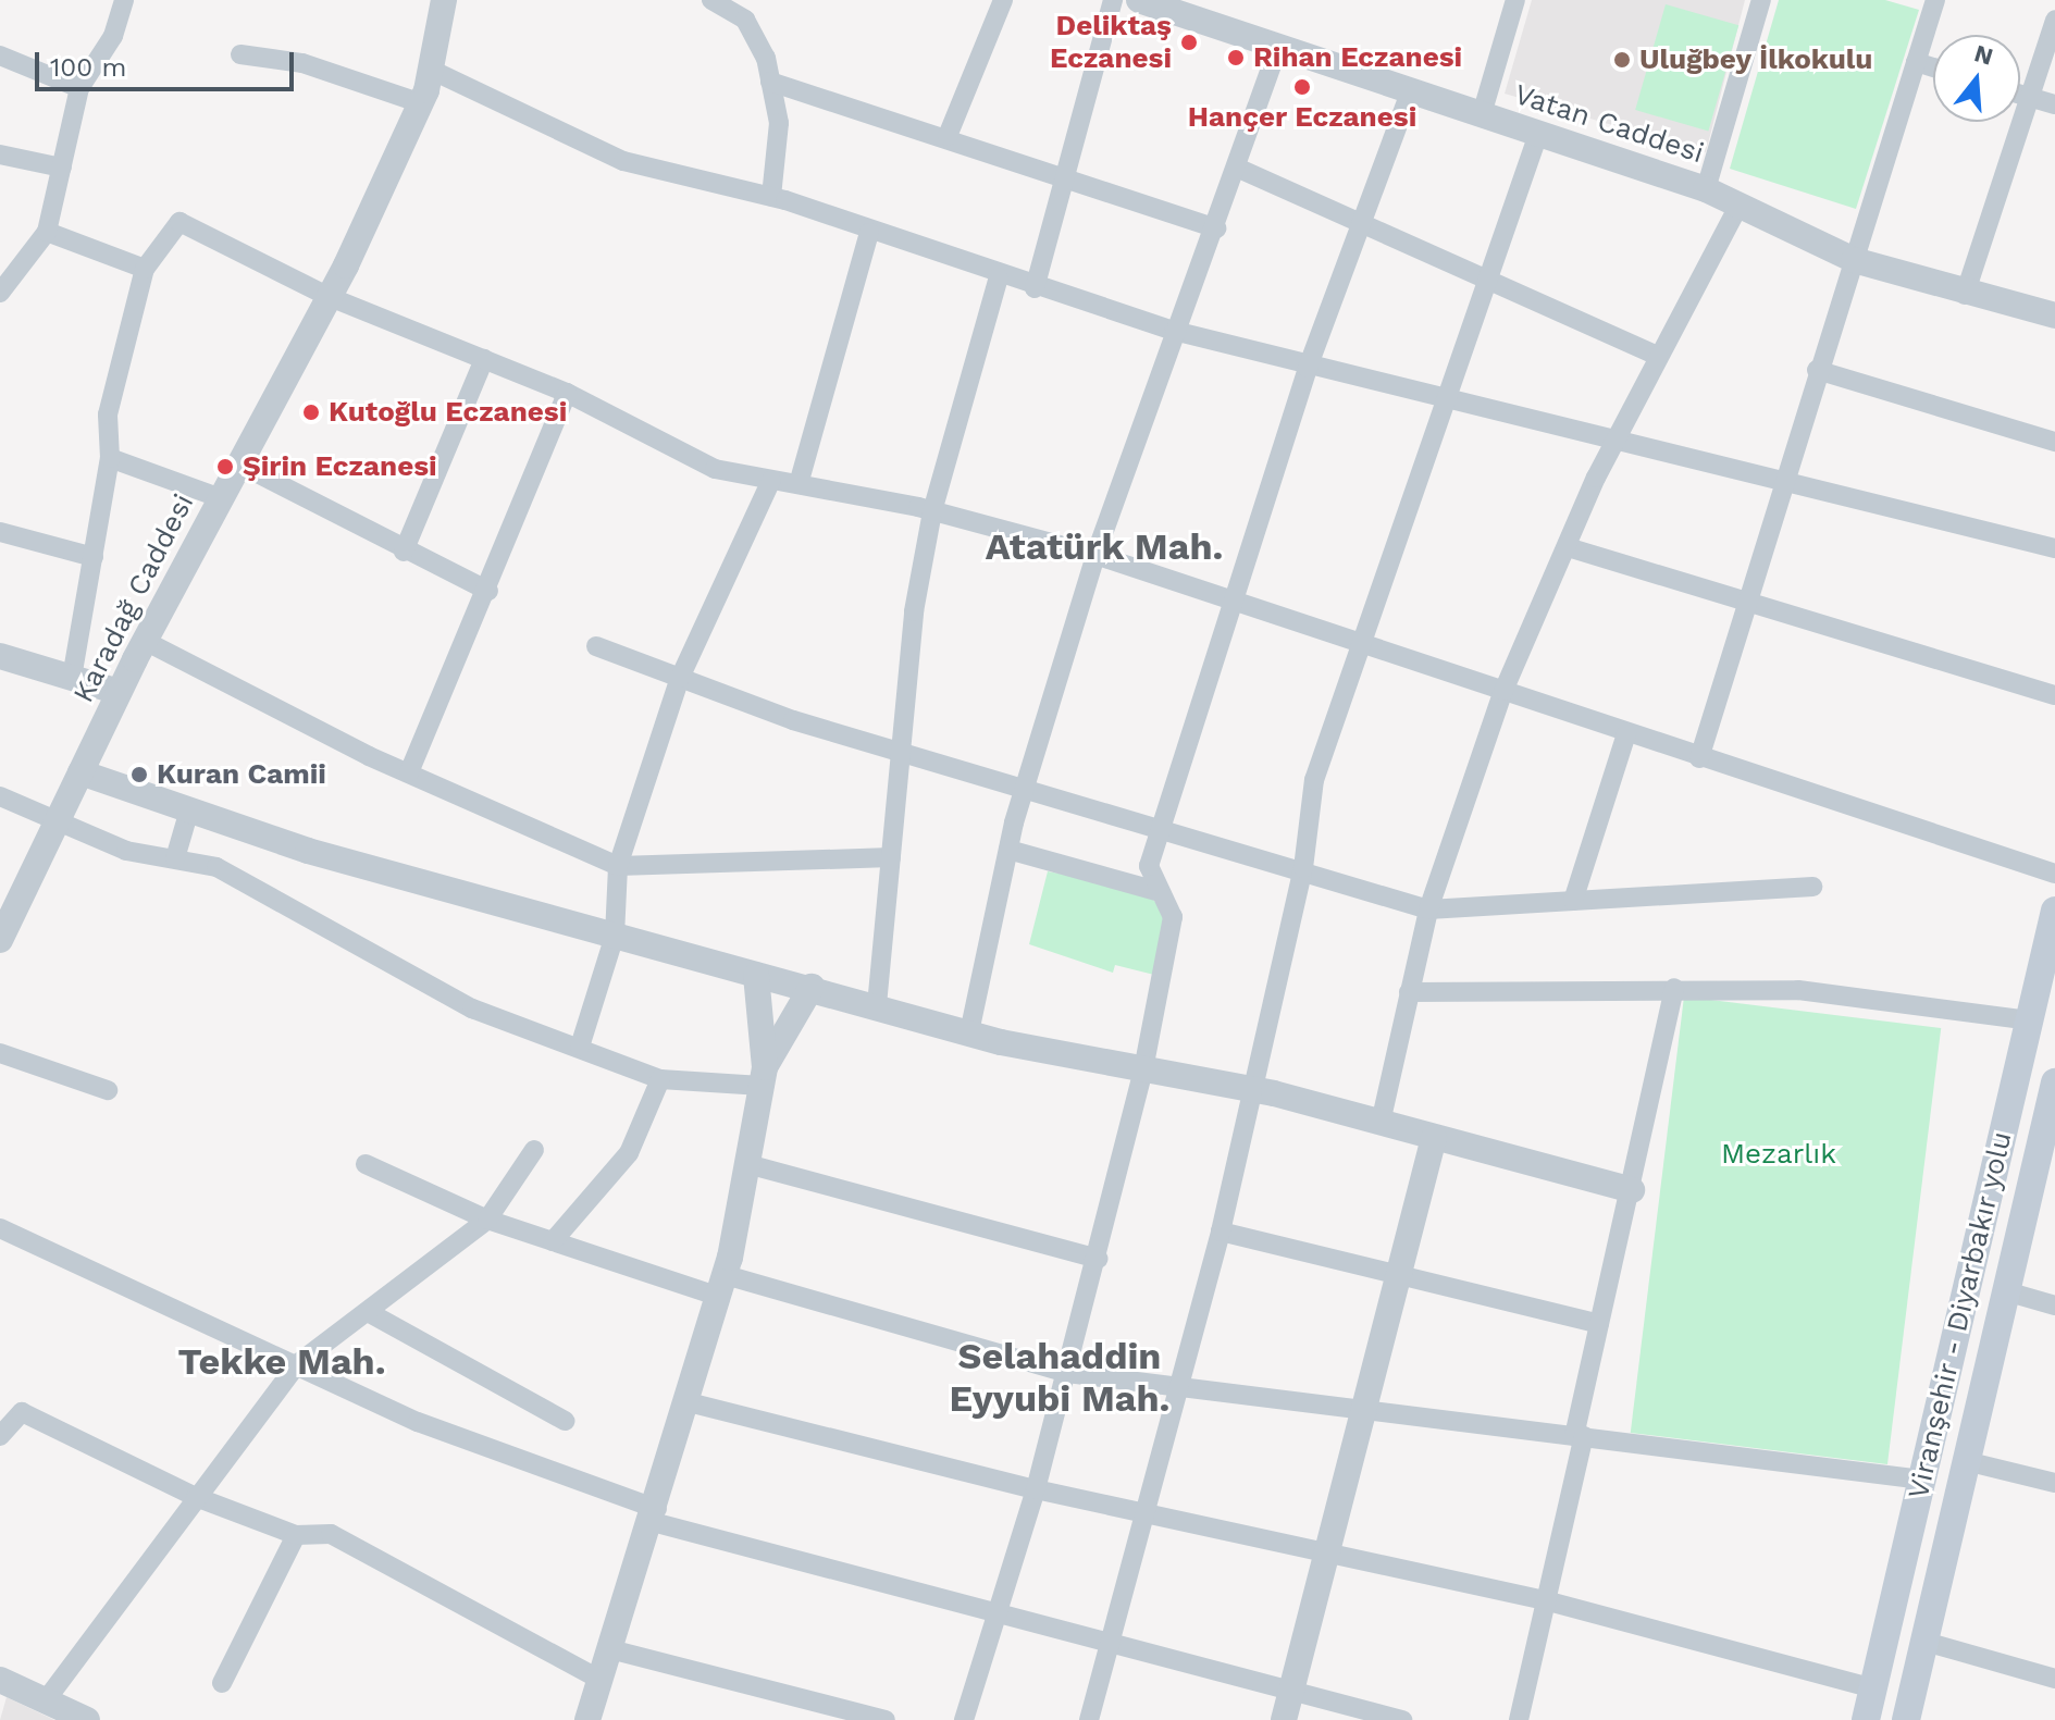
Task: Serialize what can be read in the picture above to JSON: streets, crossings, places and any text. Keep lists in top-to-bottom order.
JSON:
{
  "streets": {
    "main road": ["Viranşehir - Diyarbakır yolu"],
    "street": ["Vatan Caddesi", "Karadağ Caddesi"]
  },
  "districts": ["Atatürk Mah.", "Selahaddin Eyyubi Mah.", "Tekke Mah."],
  "parks": ["Mezarlık"],
  "places": [
    "Deliktaş Eczanesi",
    "Rihan Eczanesi",
    "Uluğbey İlkokulu",
    "Hançer Eczanesi",
    "Kutoğlu Eczanesi",
    "Şirin Eczanesi",
    "Kuran Camii"
  ],
  "scale_bar": "100 m",
  "north": "top"
}
